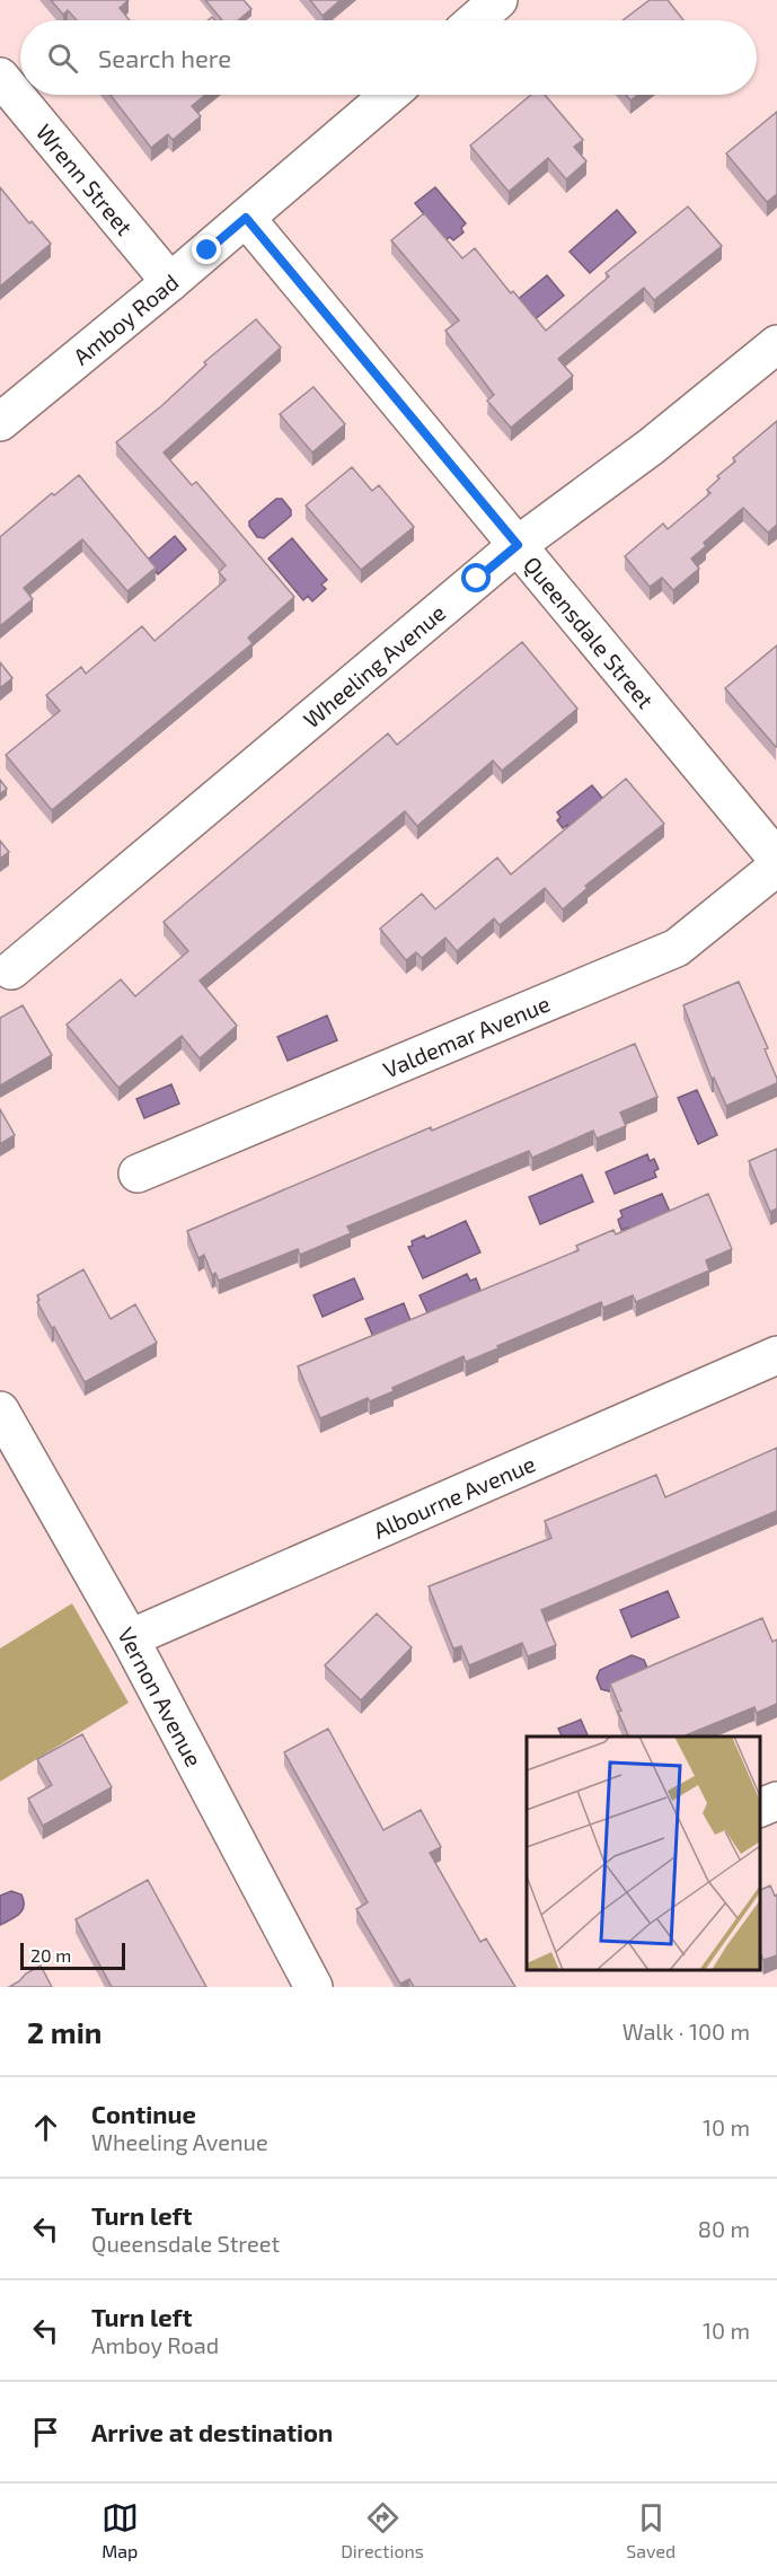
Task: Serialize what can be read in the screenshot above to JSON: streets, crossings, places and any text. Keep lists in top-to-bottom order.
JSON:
{
  "streets": {
    "street": [
      "Wrenn Street",
      "Amboy Road",
      "Queensdale Street",
      "Wheeling Avenue",
      "Valdemar Avenue",
      "Albourne Avenue",
      "Vernon Avenue"
    ]
  },
  "crossings": [
    ["Wrenn Street", "Amboy Road"],
    ["Amboy Road", "Queensdale Street"],
    ["Queensdale Street", "Wheeling Avenue"],
    ["Albourne Avenue", "Vernon Avenue"]
  ],
  "scale_bar": "20 m",
  "page": {
    "search": "Search here",
    "scale": "20 m",
    "heading": ["2 min", "Walk · 100 m"],
    "list": [
      ["Continue", "Wheeling Avenue", "10 m"],
      ["Turn left", "Queensdale Street", "80 m"],
      ["Turn left", "Amboy Road", "10 m"],
      "Arrive at destination"
    ],
    "nav": ["Map", "Directions", "Saved"]
  }
}
